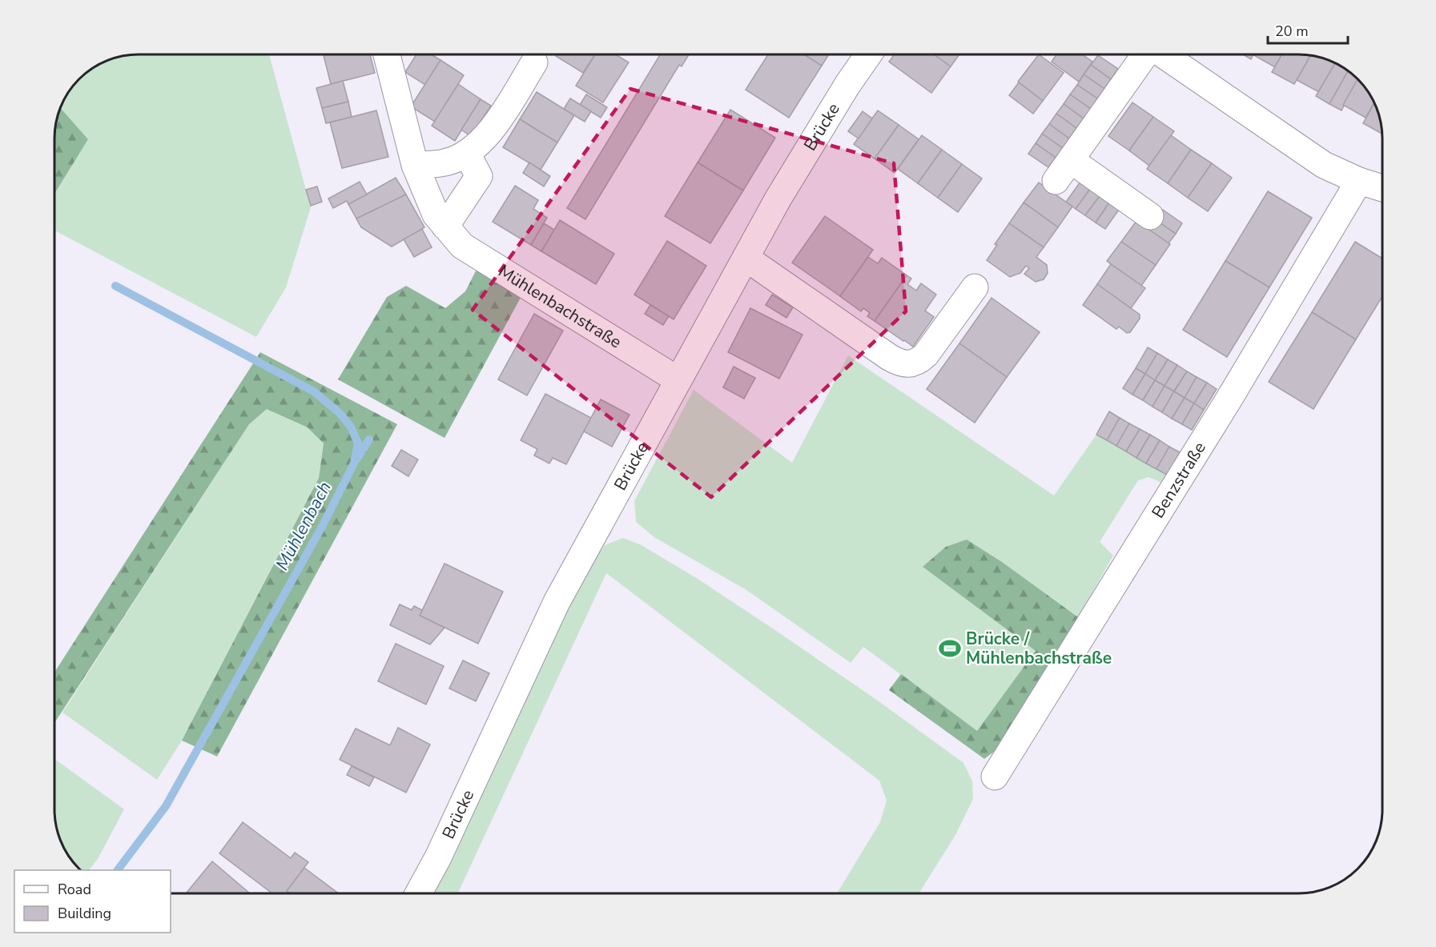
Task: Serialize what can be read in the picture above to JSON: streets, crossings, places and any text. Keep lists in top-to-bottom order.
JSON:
{
  "streets": {
    "street": ["Brücke", "Mühlenbachstraße", "Benzstraße"]
  },
  "crossings": [
    ["Brücke", "Mühlenbachstraße"]
  ],
  "water": ["Mühlenbach"],
  "places": {
    "sports": ["Brücke / Mühlenbachstraße"]
  },
  "legend": ["Road", "Building"],
  "scale_bar": "20 m"
}
